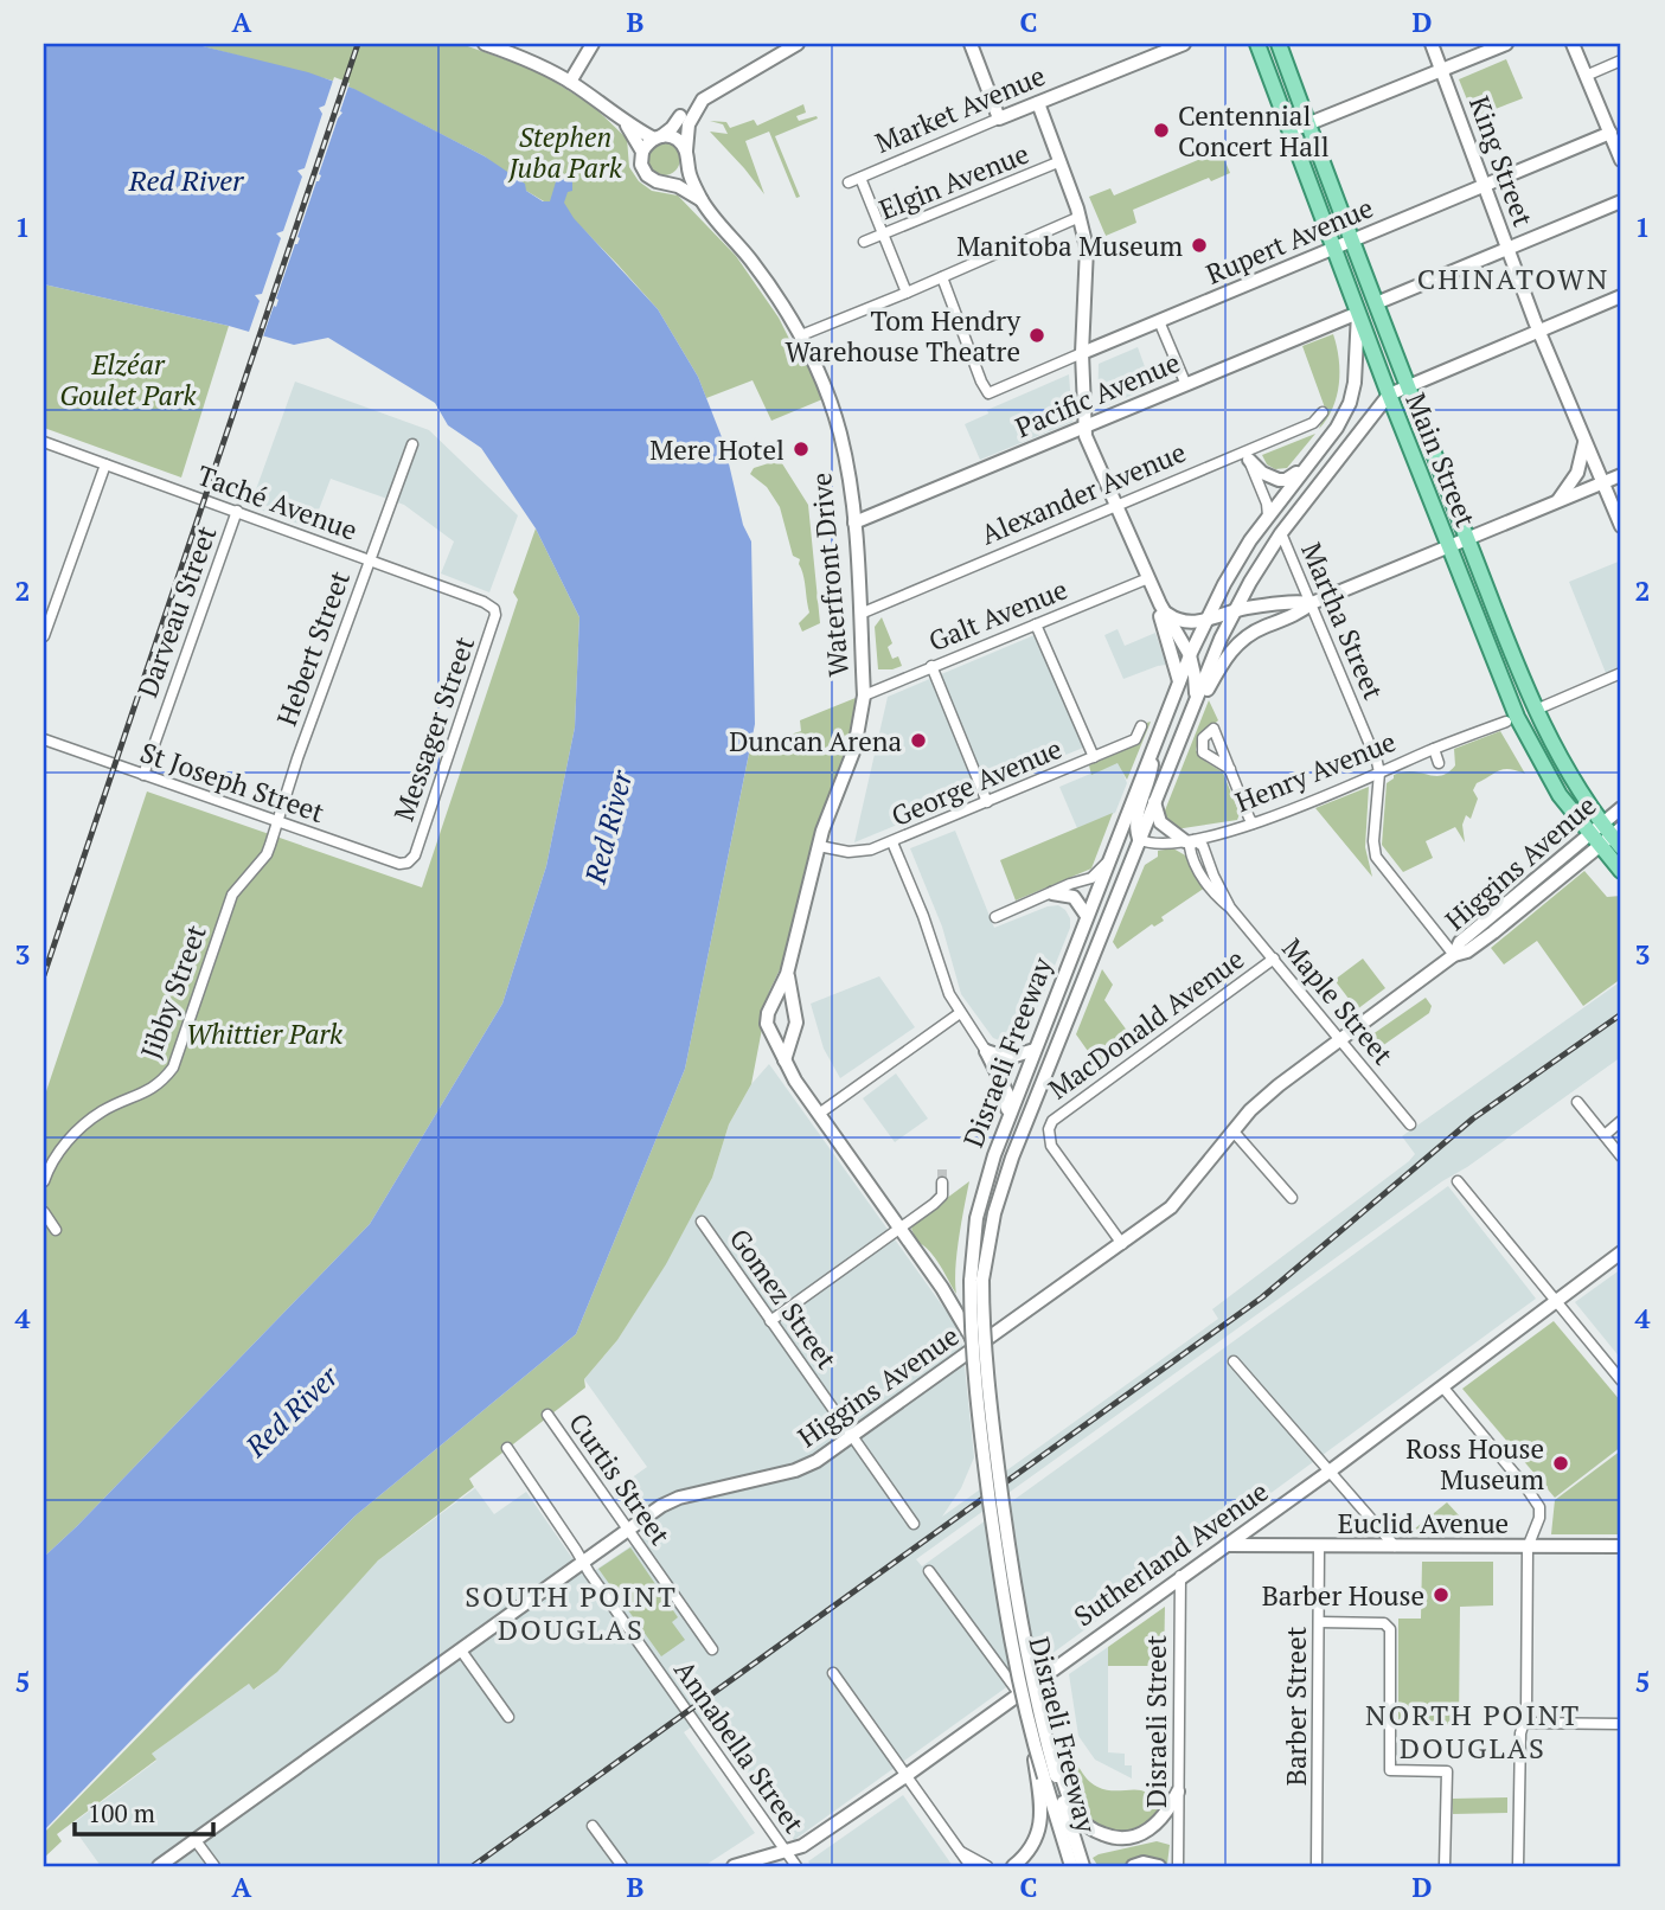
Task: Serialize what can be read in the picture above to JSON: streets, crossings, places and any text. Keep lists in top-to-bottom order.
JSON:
{
  "streets": {
    "main road": [
      "Market Avenue",
      "King Street",
      "Rupert Avenue",
      "Pacific Avenue",
      "Main Street",
      "Waterfront Drive",
      "Higgins Avenue",
      "Disraeli Freeway",
      "Euclid Avenue",
      "Sutherland Avenue"
    ],
    "street": [
      "Elgin Avenue",
      "Alexander Avenue",
      "Taché Avenue",
      "Darveau Street",
      "Galt Avenue",
      "Martha Street",
      "Hebert Street",
      "Messager Street",
      "Henry Avenue",
      "St Joseph Street",
      "George Avenue",
      "Jibby Street",
      "Maple Street",
      "MacDonald Avenue",
      "Gomez Street",
      "Curtis Street",
      "Barber Street",
      "Disraeli Street",
      "Annabella Street"
    ]
  },
  "crossings": [
    ["King Street", "Rupert Avenue"],
    ["Rupert Avenue", "Main Street"],
    ["Pacific Avenue", "Main Street"],
    ["Pacific Avenue", "Waterfront Drive"],
    ["Pacific Avenue", "Disraeli Freeway"],
    ["Main Street", "Higgins Avenue"],
    ["Main Street", "Disraeli Freeway"],
    ["Alexander Avenue", "Waterfront Drive"],
    ["Taché Avenue", "Darveau Street"],
    ["Taché Avenue", "Hebert Street"],
    ["Taché Avenue", "Messager Street"],
    ["Waterfront Drive", "Galt Avenue"],
    ["Waterfront Drive", "George Avenue"],
    ["Waterfront Drive", "Higgins Avenue"],
    ["Darveau Street", "St Joseph Street"],
    ["Martha Street", "Henry Avenue"],
    ["Martha Street", "Disraeli Freeway"],
    ["Hebert Street", "St Joseph Street"],
    ["Hebert Street", "Jibby Street"],
    ["Messager Street", "St Joseph Street"],
    ["Henry Avenue", "Maple Street"],
    ["Henry Avenue", "Disraeli Freeway"],
    ["St Joseph Street", "Jibby Street"],
    ["Higgins Avenue", "Maple Street"],
    ["Higgins Avenue", "MacDonald Avenue"],
    ["Higgins Avenue", "Gomez Street"],
    ["Higgins Avenue", "Curtis Street"],
    ["Higgins Avenue", "Annabella Street"],
    ["Maple Street", "MacDonald Avenue"],
    ["Euclid Avenue", "Sutherland Avenue"],
    ["Euclid Avenue", "Barber Street"],
    ["Sutherland Avenue", "Disraeli Street"],
    ["Sutherland Avenue", "Annabella Street"]
  ],
  "districts": ["CHINATOWN", "SOUTH POINT DOUGLAS", "NORTH POINT DOUGLAS"],
  "water": ["Red River"],
  "parks": ["Stephen Juba Park", "Elzéar Goulet Park", "Whittier Park"],
  "places": [
    "Centennial Concert Hall",
    "Manitoba Museum",
    "Tom Hendry Warehouse Theatre",
    "Mere Hotel",
    "Duncan Arena",
    "Ross House Museum",
    "Barber House"
  ],
  "scale_bar": "100 m",
  "grid": {
    "columns": [
      "A",
      "B",
      "C",
      "D"
    ],
    "rows": [
      "1",
      "2",
      "3",
      "4",
      "5"
    ]
  }
}
